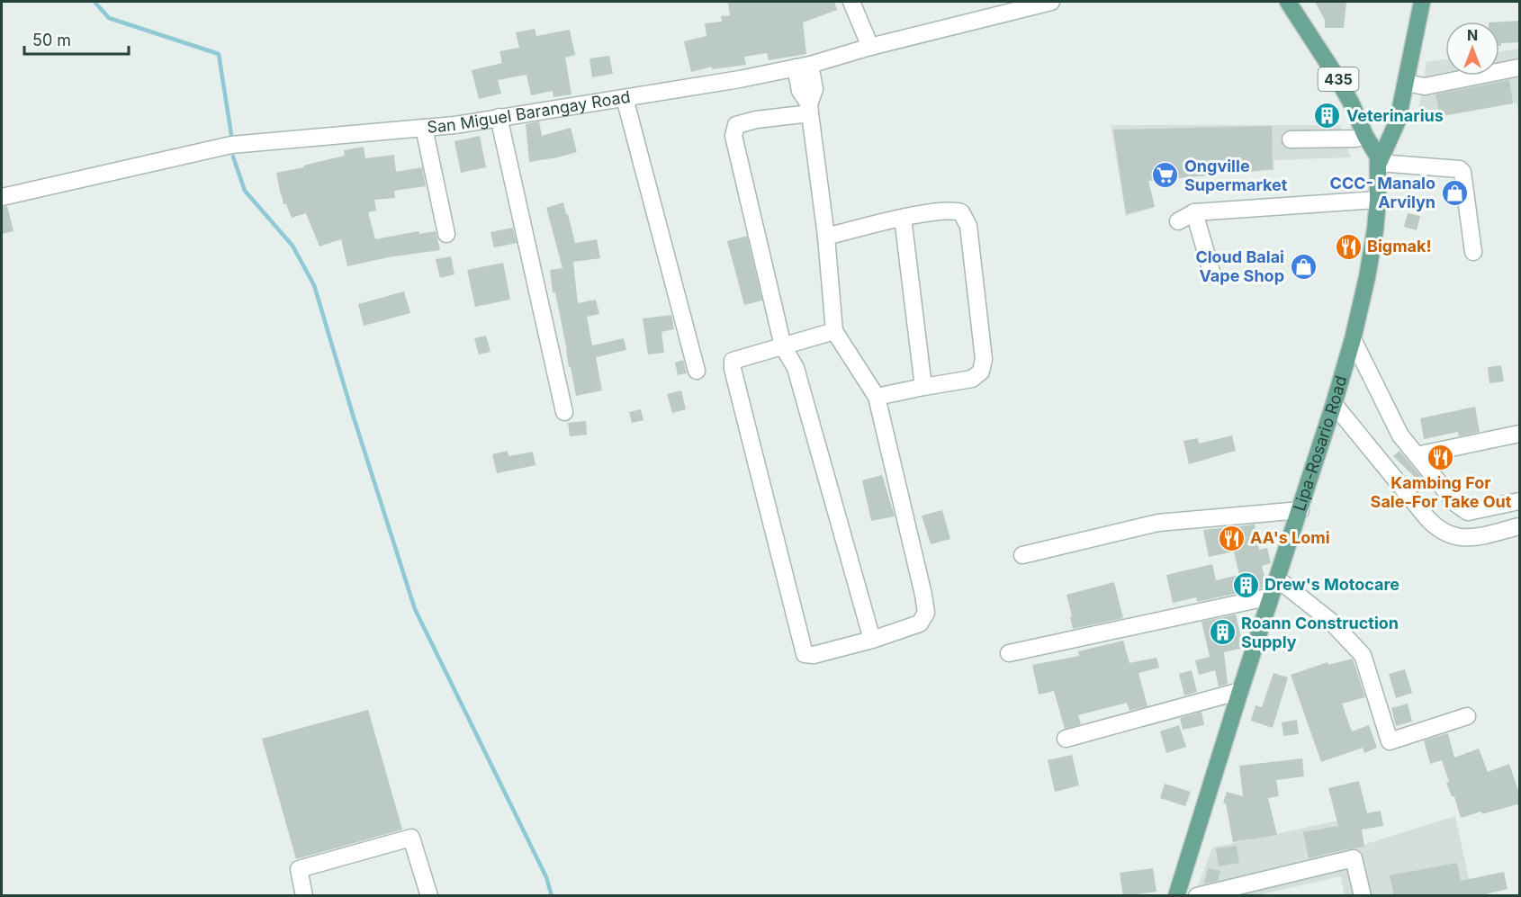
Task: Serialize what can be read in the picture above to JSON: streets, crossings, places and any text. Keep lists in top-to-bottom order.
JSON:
{
  "streets": {
    "main road": ["435", "Lipa-Rosario Road"],
    "street": ["San Miguel Barangay Road"]
  },
  "crossings": [
    ["435", "Lipa-Rosario Road"]
  ],
  "places": {
    "building": ["Veterinarius", "Drew's Motocare", "Roann Construction Supply"],
    "supermarket": ["Ongville Supermarket"],
    "shop": ["CCC- Manalo Arvilyn", "Cloud Balai Vape Shop"],
    "restaurant": ["Bigmak!", "Kambing For Sale-For Take Out", "AA's Lomi"]
  },
  "scale_bar": "50 m",
  "north": "top"
}
